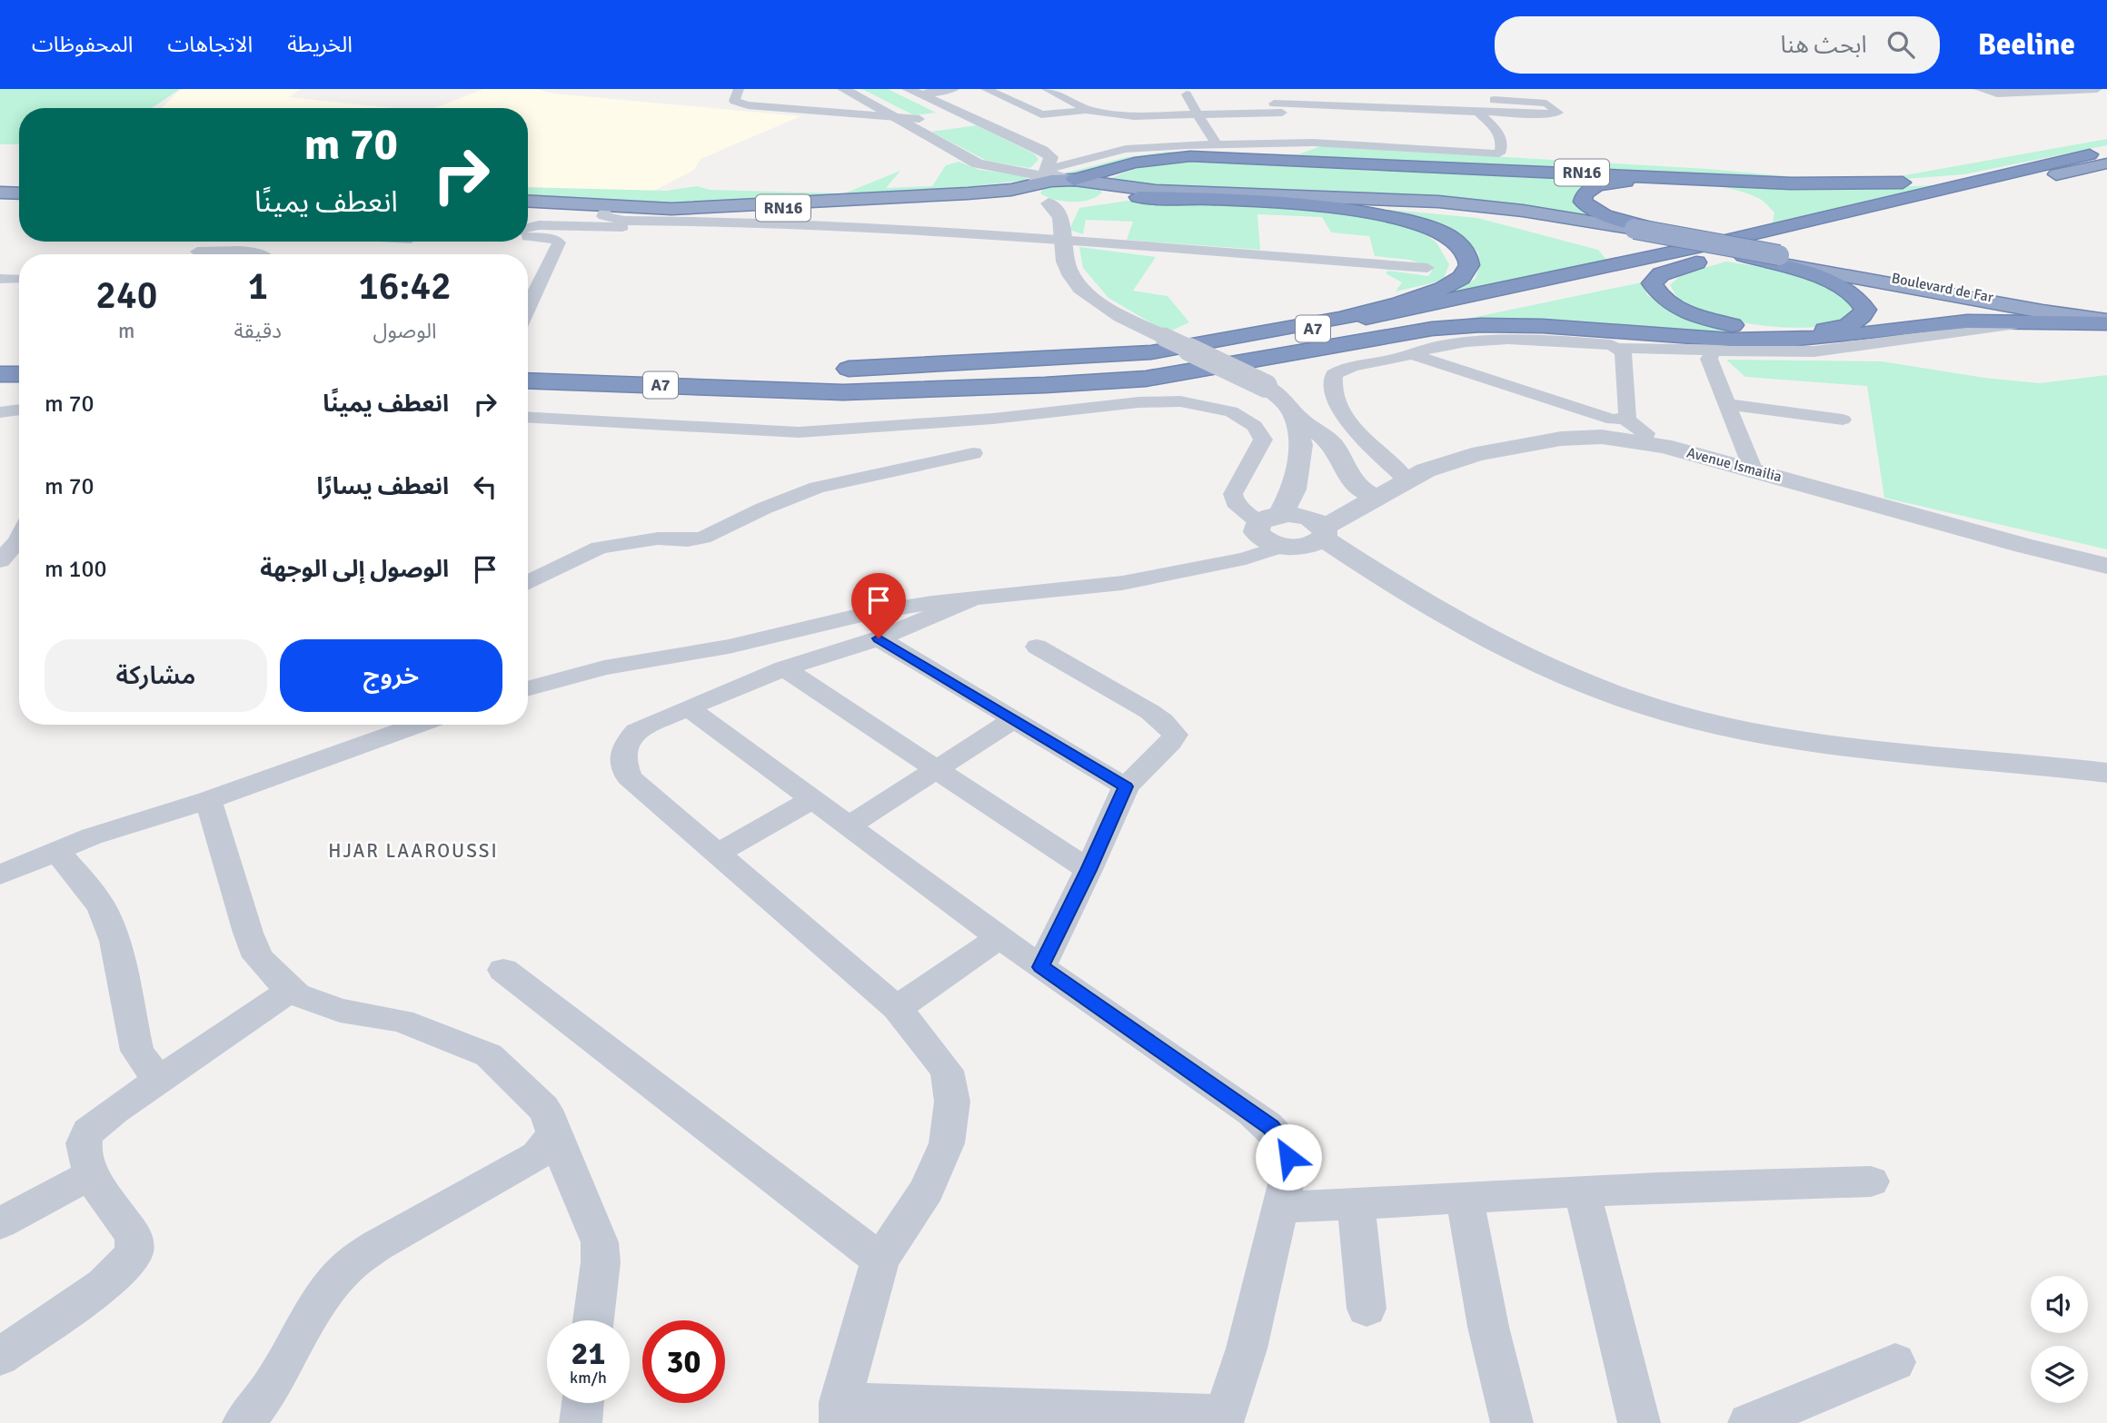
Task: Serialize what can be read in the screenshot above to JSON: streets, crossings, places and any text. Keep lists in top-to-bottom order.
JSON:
{
  "streets": {
    "highway": ["RN16", "Boulevard de Far", "A7"],
    "street": ["Avenue Ismailia"]
  },
  "crossings": [
    ["RN16", "Boulevard de Far"],
    ["RN16", "A7"]
  ],
  "districts": ["HJAR LAAROUSSI"],
  "page": {
    "header": "Beeline",
    "search": "ابحث هنا",
    "nav": ["الخريطة", "الاتجاهات", "المحفوظات"],
    "turn": ["70 m", "انعطف يمينًا"],
    "eta": [
      "16:42",
      "الوصول",
      "1",
      "دقيقة",
      "240",
      "m"
    ],
    "list": [
      {
        "name": "انعطف يمينًا",
        "value": "70 m"
      },
      {
        "name": "انعطف يسارًا",
        "value": "70 m"
      },
      {
        "name": "الوصول إلى الوجهة",
        "value": "100 m"
      }
    ],
    "buttons": ["خروج", "مشاركة"],
    "speed": "21 km/h",
    "limit": "30"
  }
}
